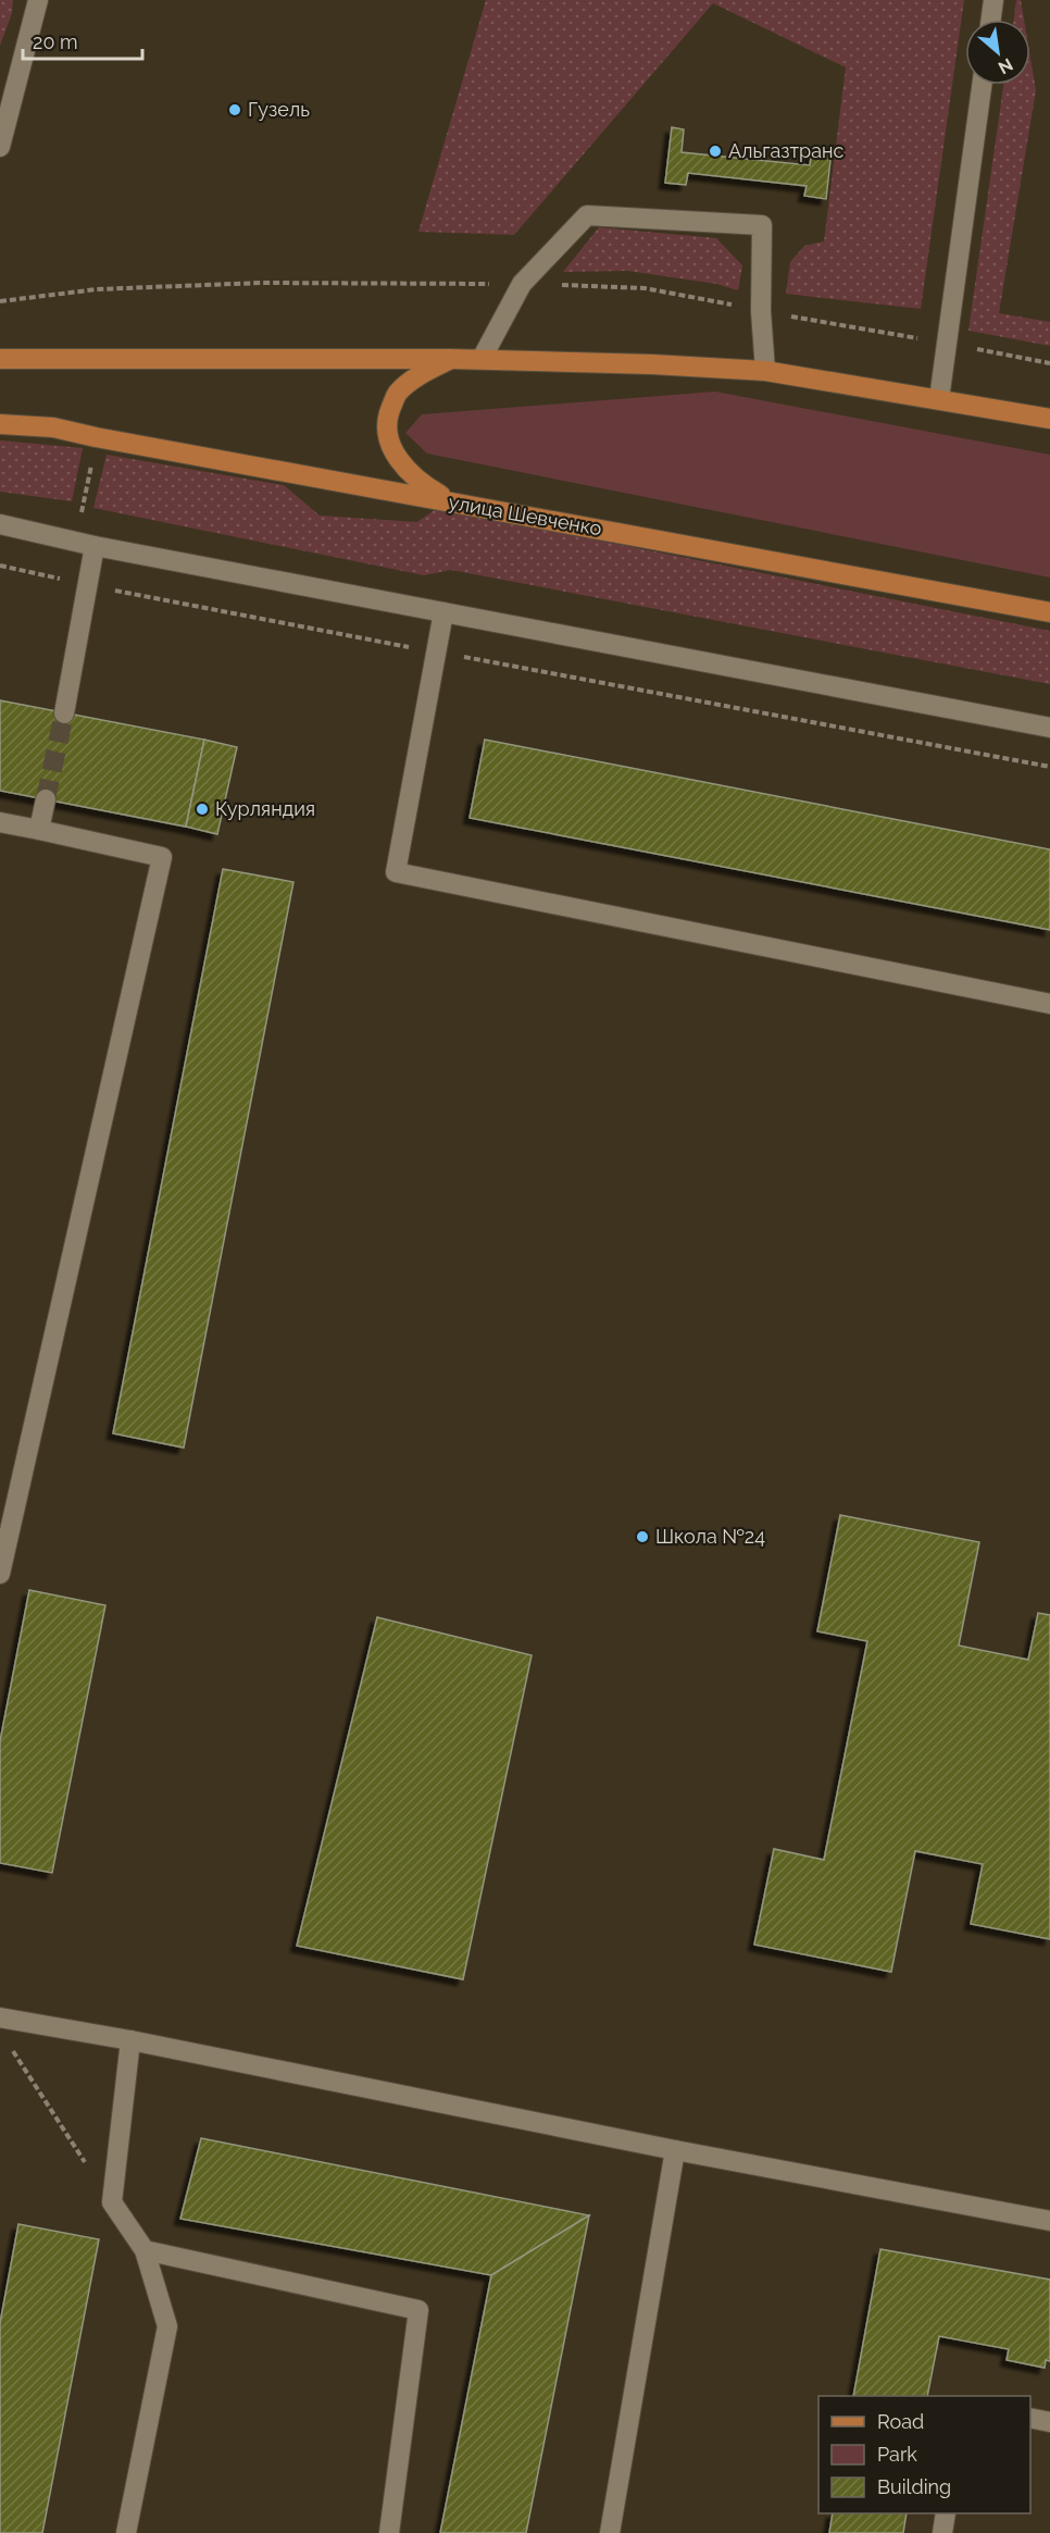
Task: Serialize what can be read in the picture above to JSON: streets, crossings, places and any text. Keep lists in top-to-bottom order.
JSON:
{
  "streets": {
    "main road": ["улица Шевченко"]
  },
  "places": [
    "Гузель",
    "Альгазтранс",
    "Курляндия",
    "Школа №24"
  ],
  "legend": ["Road", "Park", "Building"],
  "scale_bar": "20 m",
  "north": "bottom right"
}
